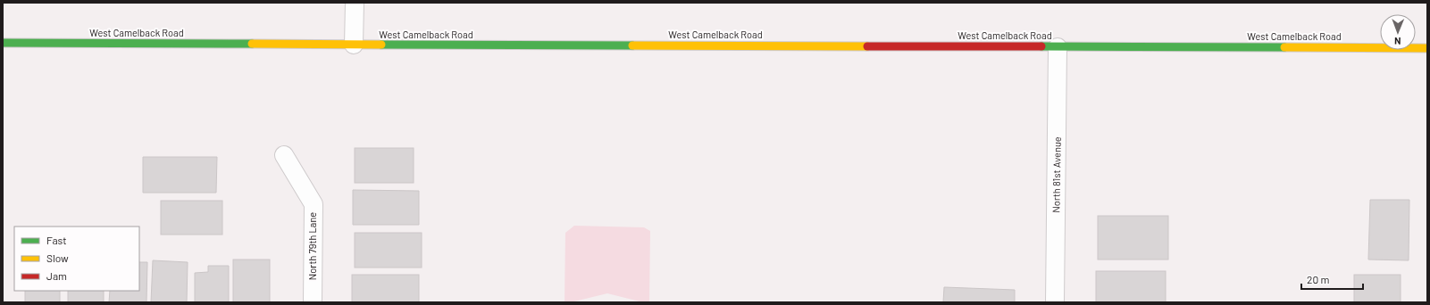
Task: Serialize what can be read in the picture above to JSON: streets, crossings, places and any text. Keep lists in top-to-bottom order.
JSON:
{
  "streets": {
    "main road": ["West Camelback Road"],
    "street": ["North 81st Avenue", "North 79th Lane"]
  },
  "crossings": [
    ["West Camelback Road", "North 81st Avenue"]
  ],
  "legend": ["Fast", "Slow", "Jam"],
  "scale_bar": "20 m",
  "north": "bottom"
}
